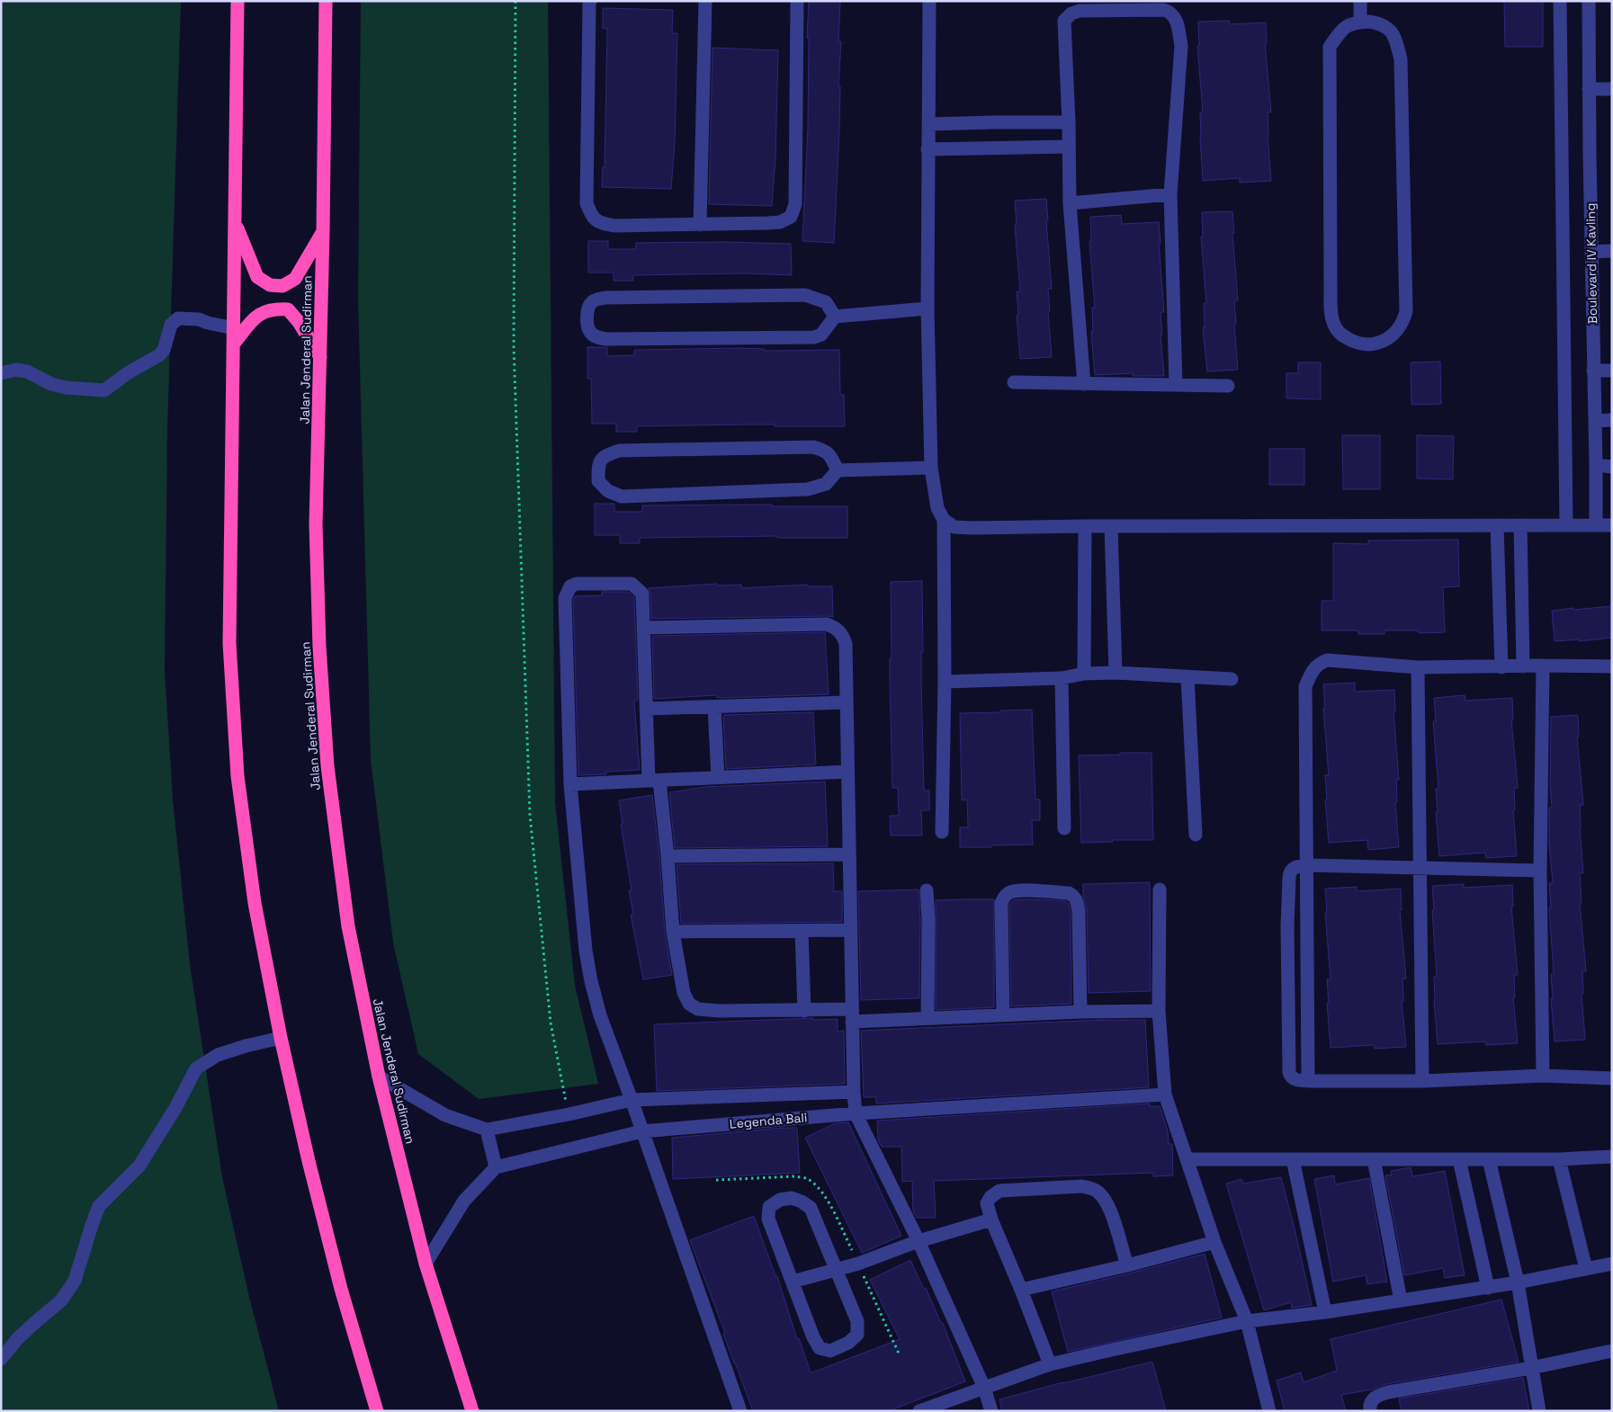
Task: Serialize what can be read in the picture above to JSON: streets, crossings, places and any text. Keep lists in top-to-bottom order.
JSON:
{
  "streets": {
    "highway": ["Jalan Jenderal Sudirman"],
    "street": ["Boulevard IV Kavling", "Legenda Bali"]
  },
  "crossings": [
    ["Jalan Jenderal Sudirman", "Legenda Bali"]
  ]
}
